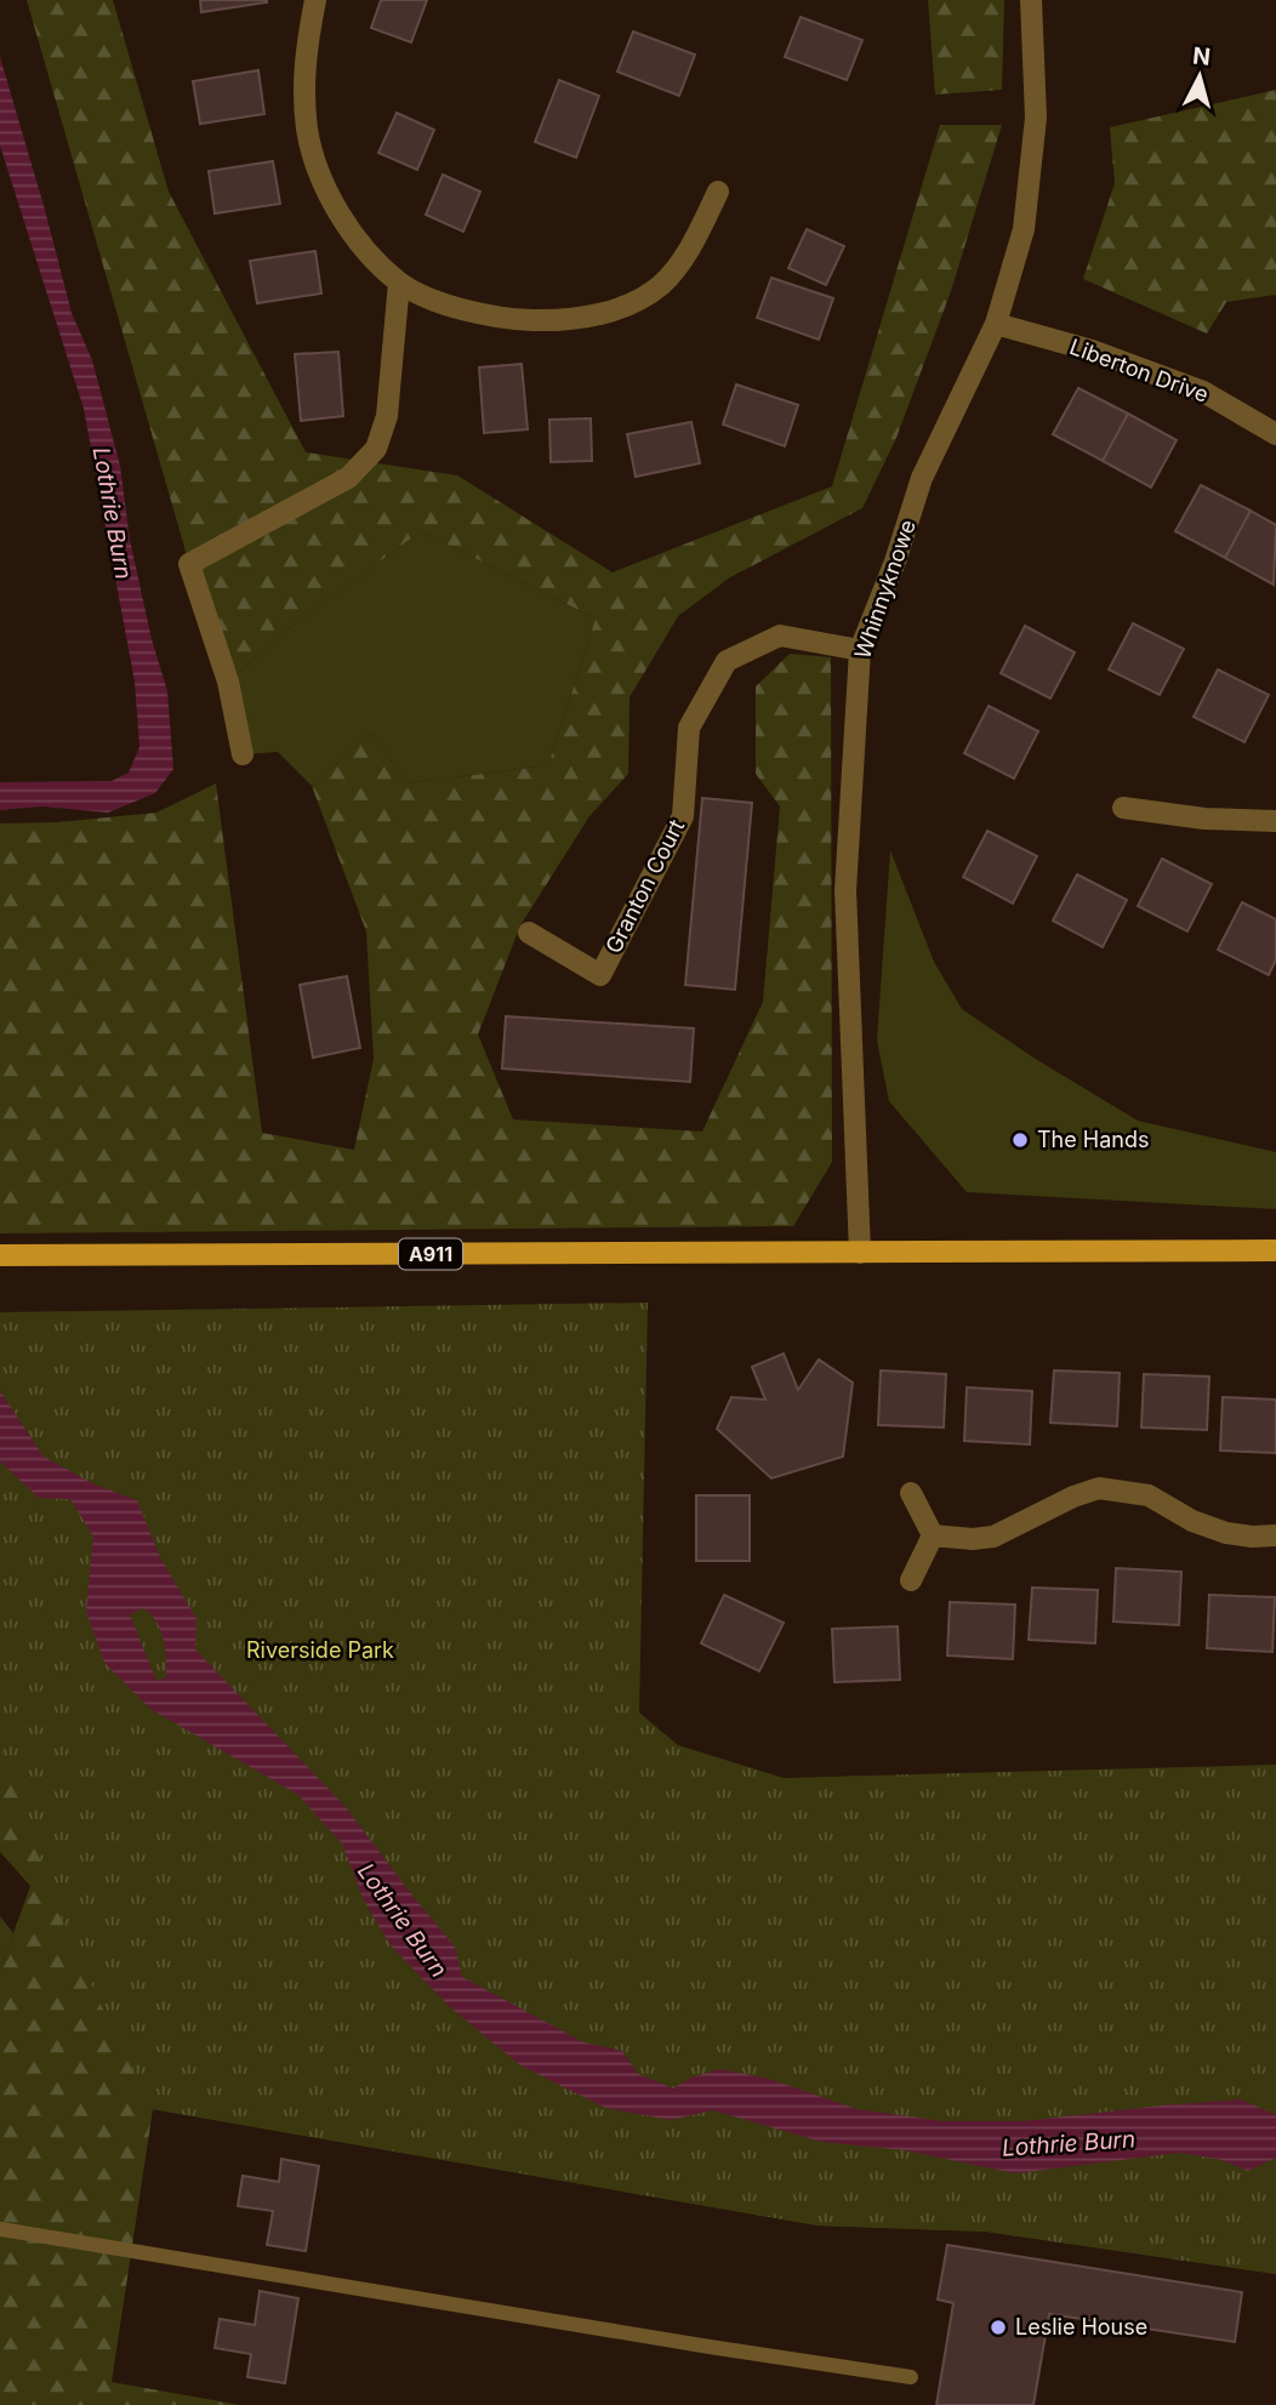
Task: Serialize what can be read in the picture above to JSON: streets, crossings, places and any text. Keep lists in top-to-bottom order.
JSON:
{
  "streets": {
    "main road": ["A911"],
    "street": ["Liberton Drive", "Whinnyknowe", "Granton Court"]
  },
  "crossings": [
    ["Liberton Drive", "Whinnyknowe"],
    ["Whinnyknowe", "Granton Court"],
    ["Whinnyknowe", "A911"]
  ],
  "water": ["Lothrie Burn"],
  "parks": ["Riverside Park"],
  "places": ["The Hands", "Leslie House"],
  "north": "top"
}
